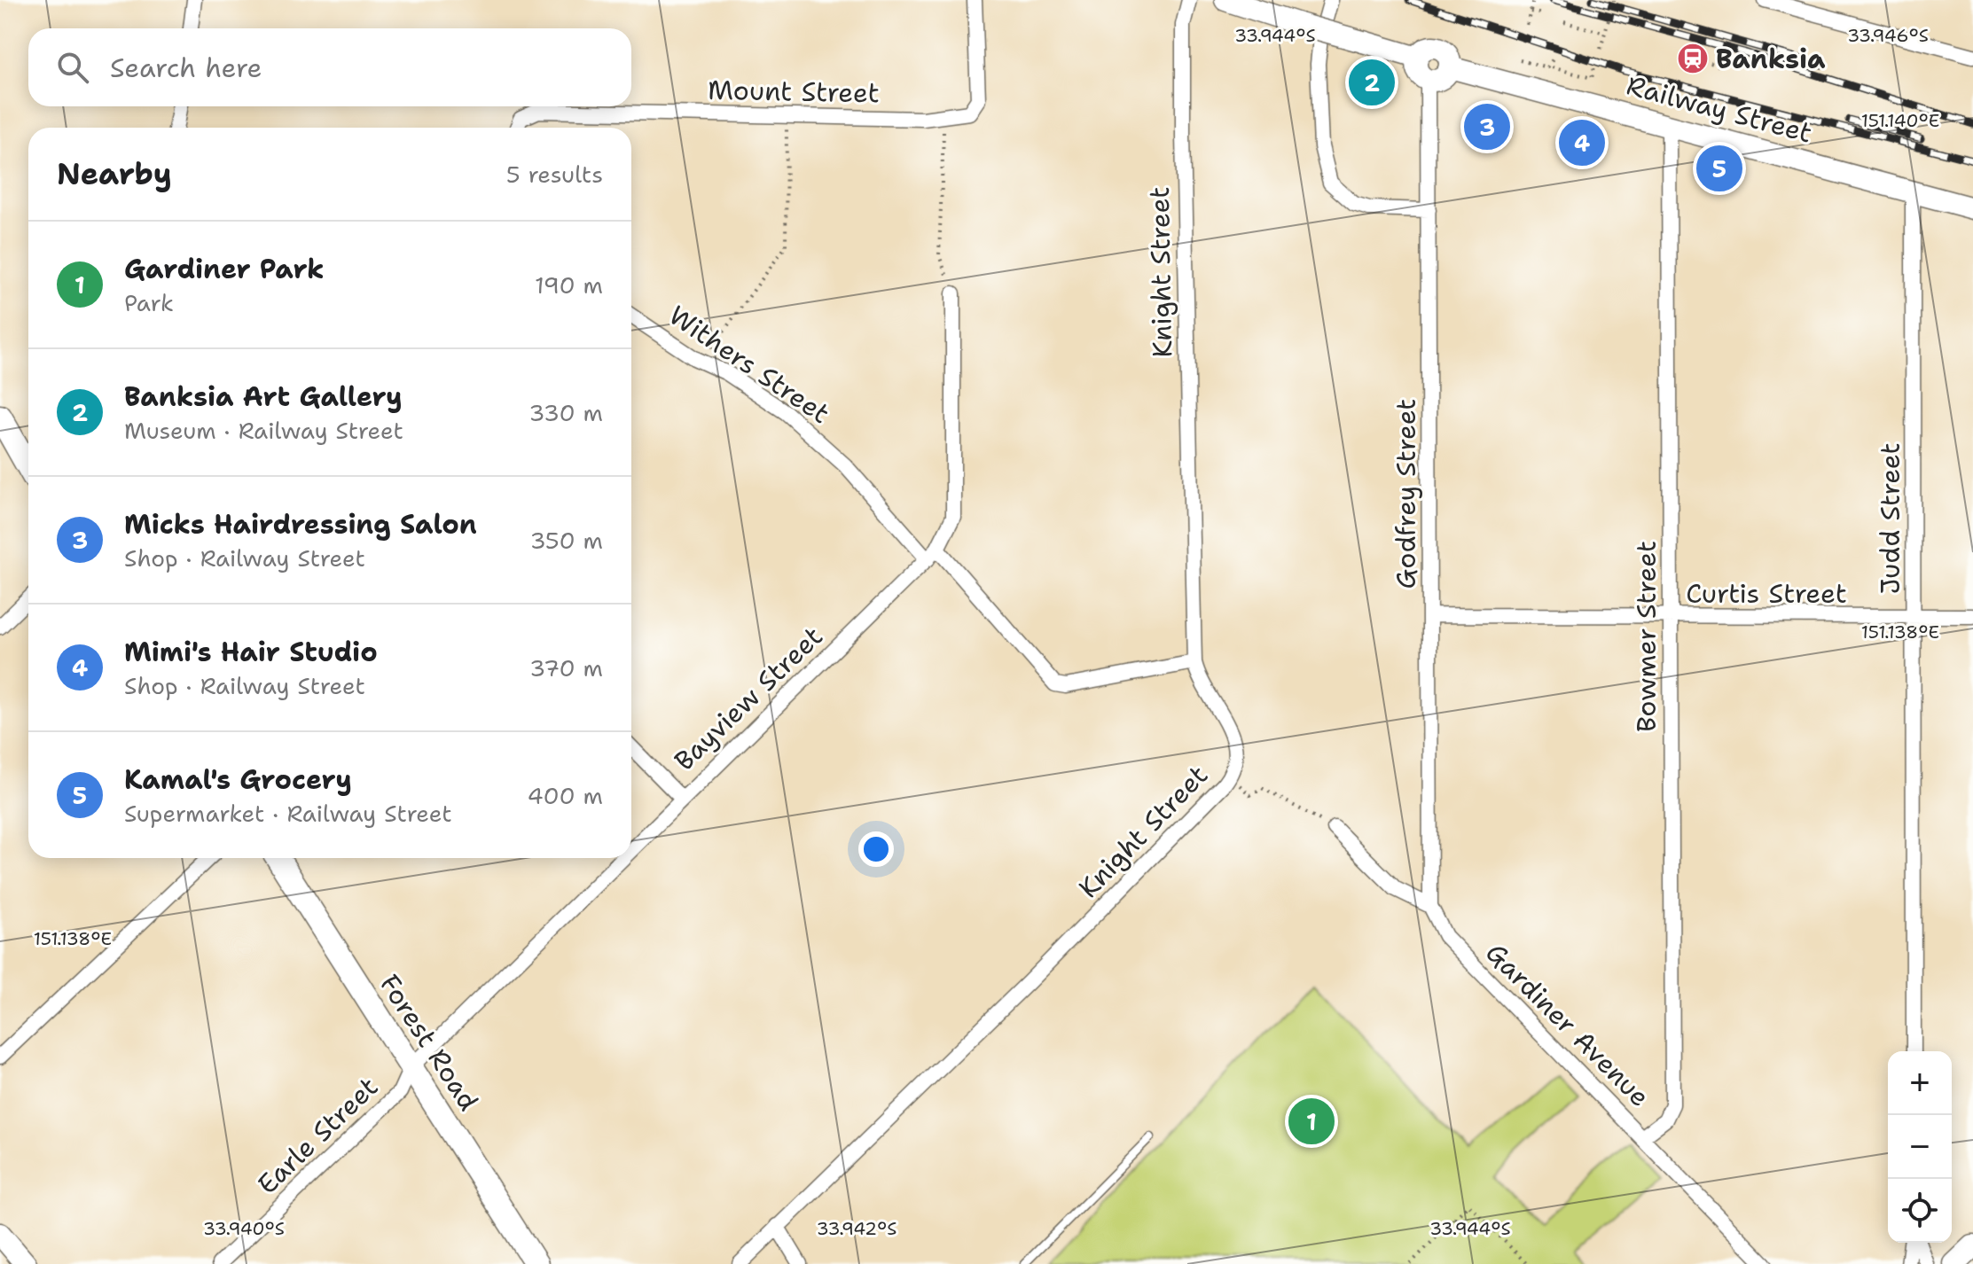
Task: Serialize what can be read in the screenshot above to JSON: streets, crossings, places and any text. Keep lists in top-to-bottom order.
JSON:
{
  "streets": {
    "main road": ["Forest Road"],
    "street": [
      "Mount Street",
      "Railway Street",
      "Knight Street",
      "Withers Street",
      "Godfrey Street",
      "Judd Street",
      "Curtis Street",
      "Bowmer Street",
      "Bayview Street",
      "Gardiner Avenue",
      "Earle Street"
    ]
  },
  "crossings": [
    ["Railway Street", "Godfrey Street"],
    ["Railway Street", "Judd Street"],
    ["Railway Street", "Bowmer Street"],
    ["Knight Street", "Withers Street"],
    ["Withers Street", "Bayview Street"],
    ["Godfrey Street", "Curtis Street"],
    ["Godfrey Street", "Gardiner Avenue"],
    ["Judd Street", "Curtis Street"],
    ["Curtis Street", "Bowmer Street"],
    ["Bowmer Street", "Gardiner Avenue"],
    ["Bayview Street", "Forest Road"],
    ["Bayview Street", "Earle Street"],
    ["Forest Road", "Earle Street"]
  ],
  "places": {
    "station": ["Banksia"]
  },
  "page": {
    "search": "Search here",
    "pins": [
      "2",
      "3",
      "4",
      "5",
      "1"
    ],
    "heading": ["Nearby", "5 results"],
    "list": [
      {
        "mark": "1",
        "name": "Gardiner Park",
        "note": "Park",
        "value": "190 m"
      },
      {
        "mark": "2",
        "name": "Banksia Art Gallery",
        "note": "Museum · Railway Street",
        "value": "330 m"
      },
      {
        "mark": "3",
        "name": "Micks Hairdressing Salon",
        "note": "Shop · Railway Street",
        "value": "350 m"
      },
      {
        "mark": "4",
        "name": "Mimi's Hair Studio",
        "note": "Shop · Railway Street",
        "value": "370 m"
      },
      {
        "mark": "5",
        "name": "Kamal's Grocery",
        "note": "Supermarket · Railway Street",
        "value": "400 m"
      }
    ],
    "map_buttons": ["+", "−"]
  },
  "coordinates": [
    "33.944°S",
    "33.946°S",
    "151.140°E",
    "151.138°E",
    "33.940°S",
    "33.942°S"
  ]
}
